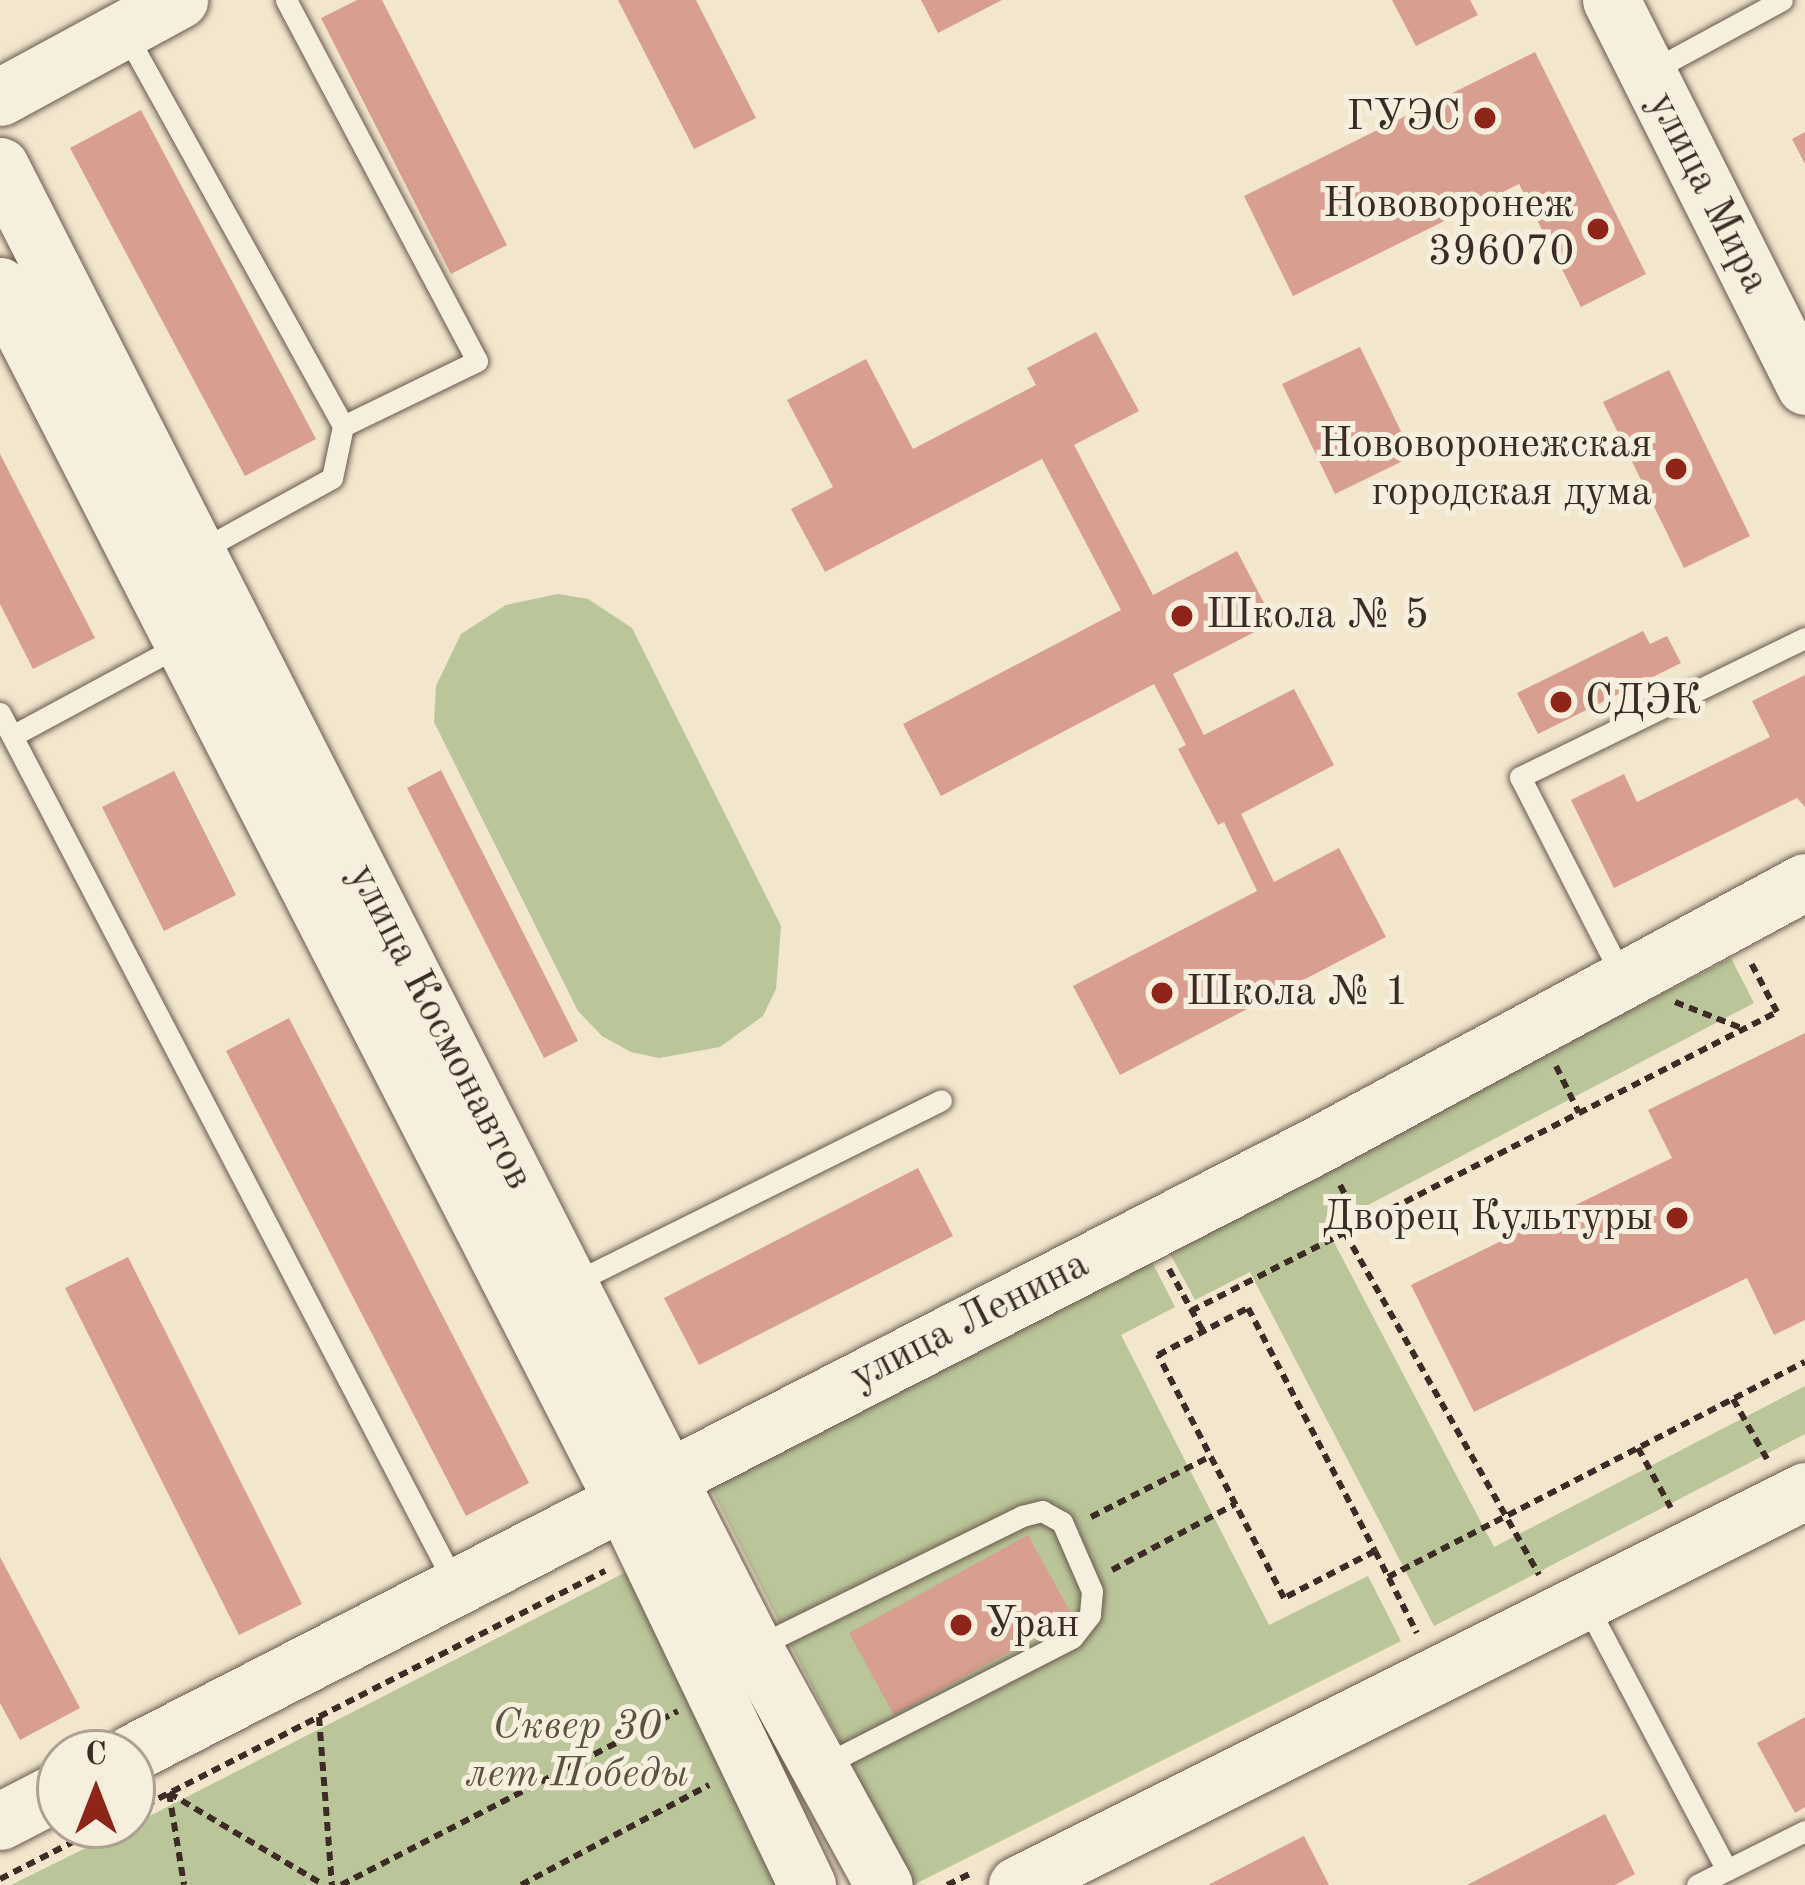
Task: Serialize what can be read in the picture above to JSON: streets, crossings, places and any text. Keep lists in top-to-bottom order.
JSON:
{
  "streets": {
    "street": ["улица Мира", "улица Космонавтов", "улица Ленина"]
  },
  "crossings": [
    ["улица Космонавтов", "улица Ленина"]
  ],
  "parks": ["Сквер 30 лет Победы"],
  "places": [
    "ГУЭС",
    "Нововоронеж 396070",
    "Нововоронежская городская дума",
    "Школа № 5",
    "СДЭК",
    "Школа № 1",
    "Дворец Культуры",
    "Уран"
  ],
  "north": "top"
}
